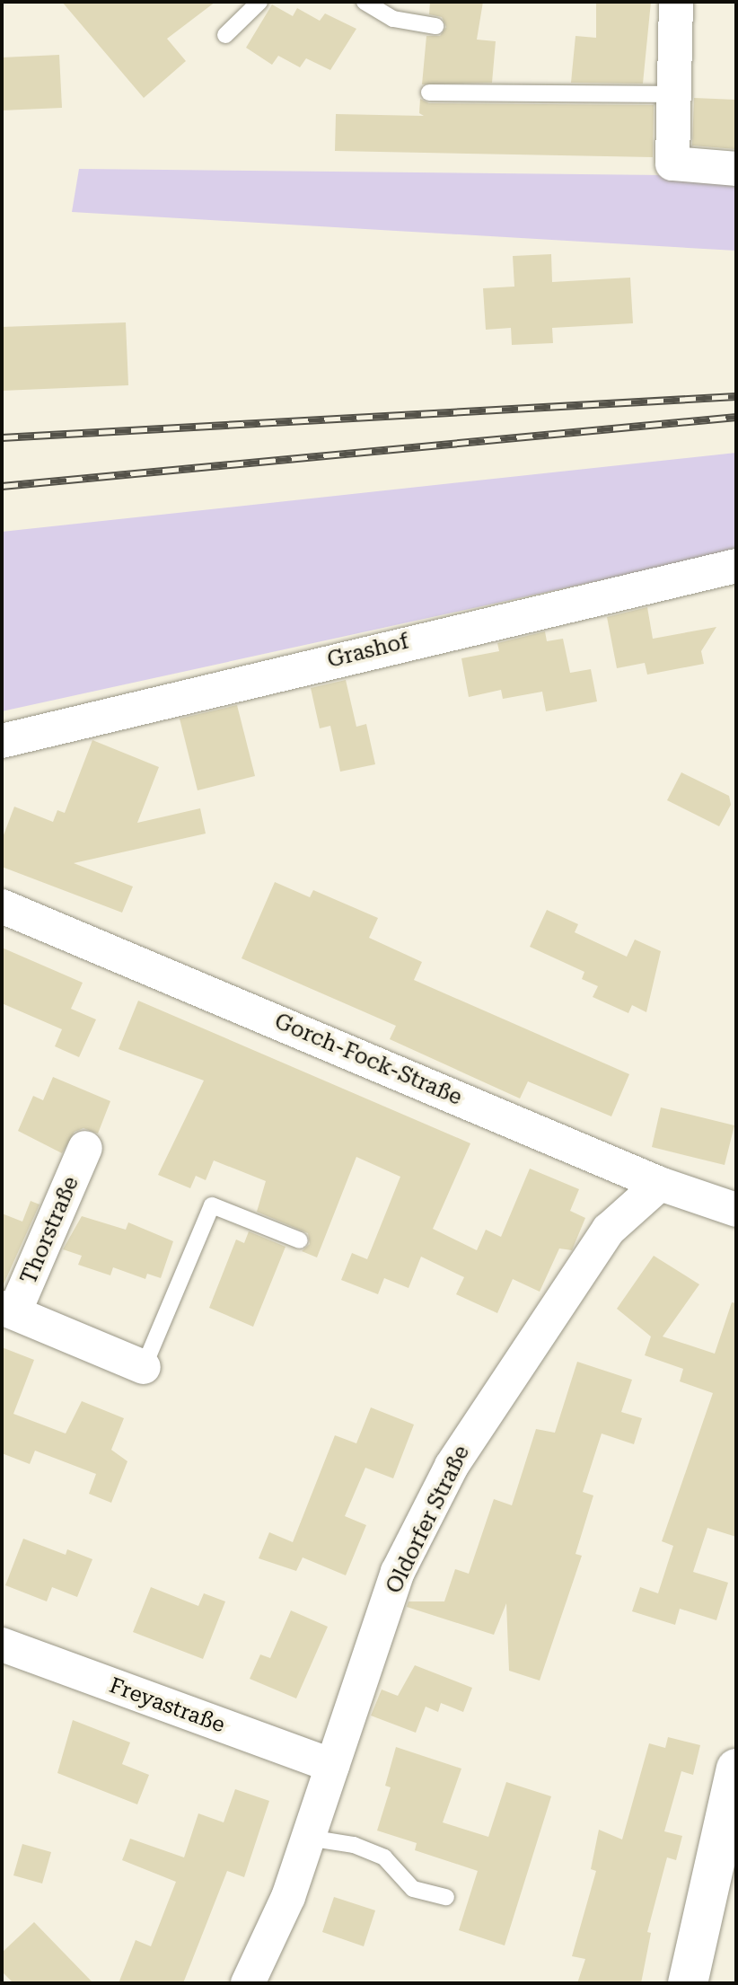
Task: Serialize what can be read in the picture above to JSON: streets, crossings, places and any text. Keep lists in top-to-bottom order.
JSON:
{
  "streets": {
    "street": [
      "Grashof",
      "Gorch-Fock-Straße",
      "Thorstraße",
      "Oldorfer Straße",
      "Freyastraße"
    ]
  },
  "crossings": [
    ["Gorch-Fock-Straße", "Oldorfer Straße"],
    ["Oldorfer Straße", "Freyastraße"]
  ]
}
